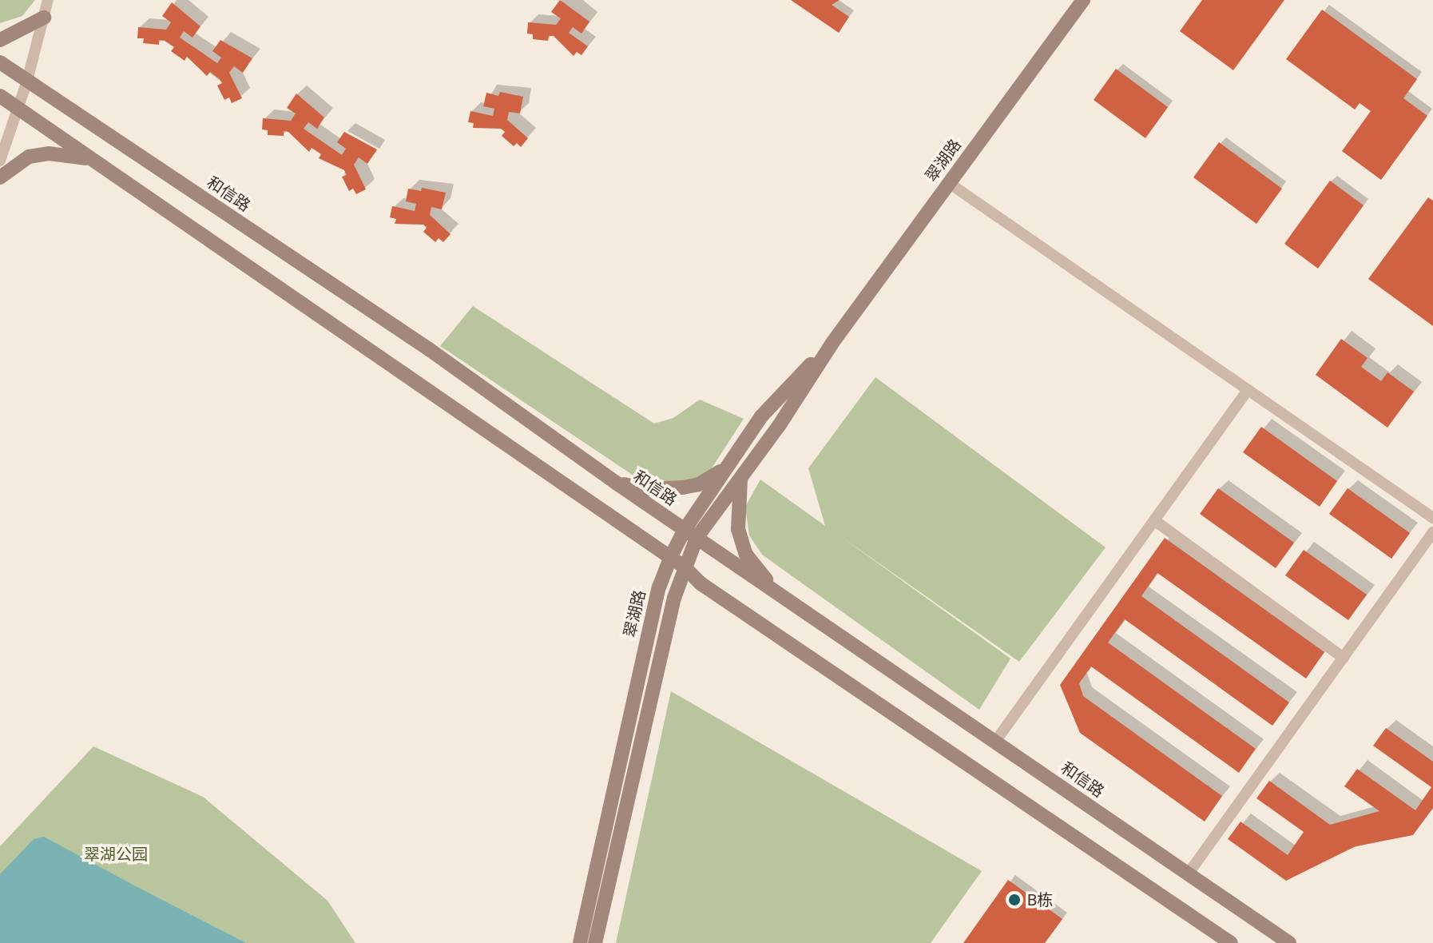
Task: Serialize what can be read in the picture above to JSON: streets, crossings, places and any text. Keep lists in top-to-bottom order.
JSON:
{
  "streets": {
    "street": ["翠湖路", "和信路"]
  },
  "crossings": [
    ["翠湖路", "和信路"]
  ],
  "parks": ["翠湖公园"],
  "places": ["B栋"]
}
